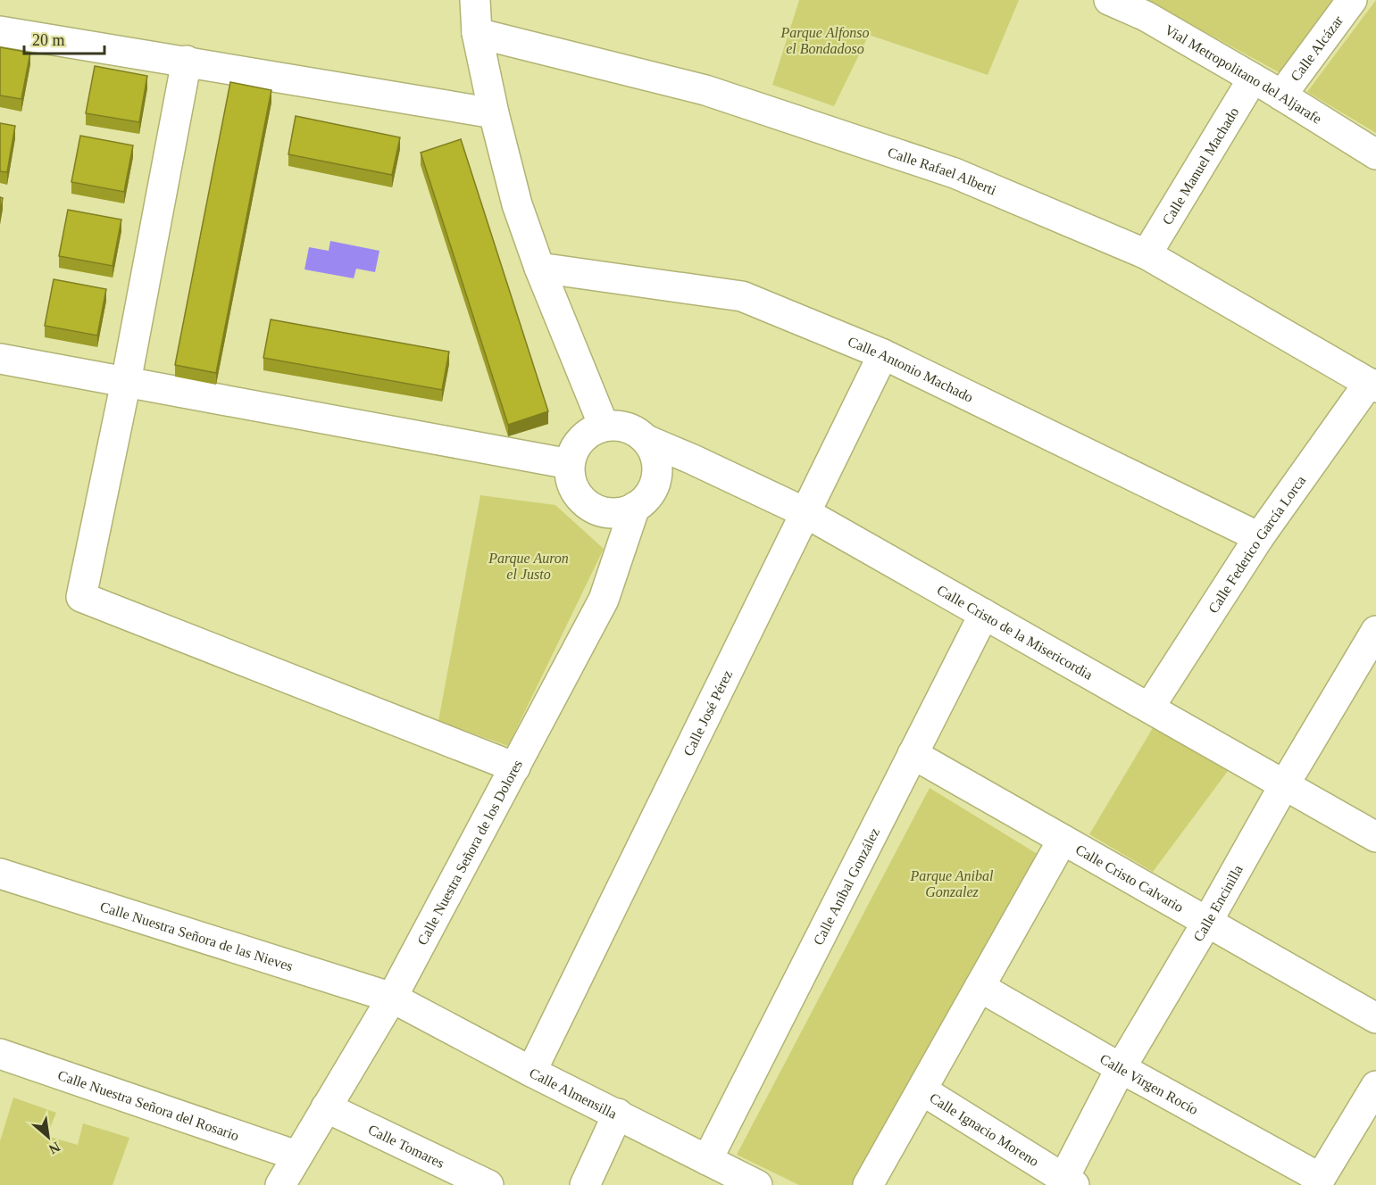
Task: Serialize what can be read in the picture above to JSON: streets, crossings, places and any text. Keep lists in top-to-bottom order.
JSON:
{
  "streets": {
    "street": [
      "Calle Alcázar",
      "Vial Metropolitano del Aljarafe",
      "Calle Manuel Machado",
      "Calle Rafael Alberti",
      "Calle Antonio Machado",
      "Calle Federico García Lorca",
      "Calle Cristo de la Misericordia",
      "Calle José Pérez",
      "Calle Nuestra Señora de los Dolores",
      "Calle Cristo Calvario",
      "Calle Aníbal González",
      "Calle Encinilla",
      "Calle Nuestra Señora de las Nieves",
      "Calle Virgen Rocío",
      "Calle Almensilla",
      "Calle Nuestra Señora del Rosario",
      "Calle Ignacio Moreno",
      "Calle Tomares"
    ]
  },
  "crossings": [
    ["Calle Alcázar", "Vial Metropolitano del Aljarafe"],
    ["Vial Metropolitano del Aljarafe", "Calle Manuel Machado"],
    ["Calle Manuel Machado", "Calle Rafael Alberti"],
    ["Calle Rafael Alberti", "Calle Federico García Lorca"],
    ["Calle Antonio Machado", "Calle Federico García Lorca"],
    ["Calle Antonio Machado", "Calle José Pérez"],
    ["Calle Federico García Lorca", "Calle Cristo de la Misericordia"],
    ["Calle Cristo de la Misericordia", "Calle José Pérez"],
    ["Calle Cristo de la Misericordia", "Calle Nuestra Señora de los Dolores"],
    ["Calle Cristo de la Misericordia", "Calle Aníbal González"],
    ["Calle Cristo de la Misericordia", "Calle Encinilla"],
    ["Calle José Pérez", "Calle Almensilla"],
    ["Calle Nuestra Señora de los Dolores", "Calle Nuestra Señora de las Nieves"],
    ["Calle Nuestra Señora de los Dolores", "Calle Almensilla"],
    ["Calle Nuestra Señora de los Dolores", "Calle Nuestra Señora del Rosario"],
    ["Calle Nuestra Señora de los Dolores", "Calle Tomares"],
    ["Calle Cristo Calvario", "Calle Aníbal González"],
    ["Calle Cristo Calvario", "Calle Encinilla"],
    ["Calle Aníbal González", "Calle Almensilla"],
    ["Calle Encinilla", "Calle Virgen Rocío"],
    ["Calle Encinilla", "Calle Ignacio Moreno"],
    ["Calle Nuestra Señora de las Nieves", "Calle Almensilla"]
  ],
  "parks": ["Parque Alfonso el Bondadoso", "Parque Auron el Justo", "Parque Anibal Gonzalez"],
  "scale_bar": "20 m",
  "north": "bottom right"
}
